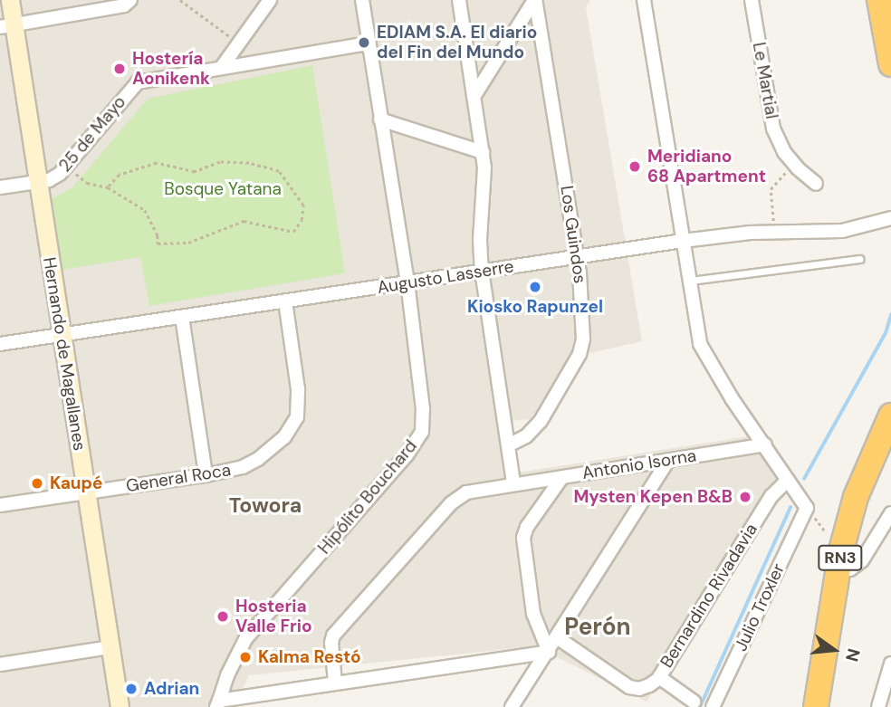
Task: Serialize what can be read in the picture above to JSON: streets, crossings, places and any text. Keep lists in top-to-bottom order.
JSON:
{
  "streets": {
    "highway": ["RN3"],
    "main road": ["Hernando de Magallanes"],
    "street": [
      "Le Martial",
      "25 de Mayo",
      "Los Guindos",
      "Augusto Lasserre",
      "Antonio Isorna",
      "General Roca",
      "Hipólito Bouchard",
      "Bernardino Rivadavia",
      "Julio Troxler"
    ]
  },
  "crossings": [
    ["25 de Mayo", "Hernando de Magallanes"],
    ["25 de Mayo", "Hipólito Bouchard"],
    ["Los Guindos", "Augusto Lasserre"],
    ["Augusto Lasserre", "Hernando de Magallanes"],
    ["Augusto Lasserre", "General Roca"],
    ["Augusto Lasserre", "Hipólito Bouchard"],
    ["Hernando de Magallanes", "General Roca"]
  ],
  "districts": ["Towora", "Perón"],
  "parks": ["Bosque Yatana"],
  "places": [
    "EDIAM S.A. El diario del Fin del Mundo",
    "Hostería Aonikenk",
    "Meridiano 68 Apartment",
    "Kiosko Rapunzel",
    "Kaupé",
    "Mysten Kepen B&B",
    "Hosteria Valle Frio",
    "Kalma Restó",
    "Adrian"
  ],
  "north": "right"
}
